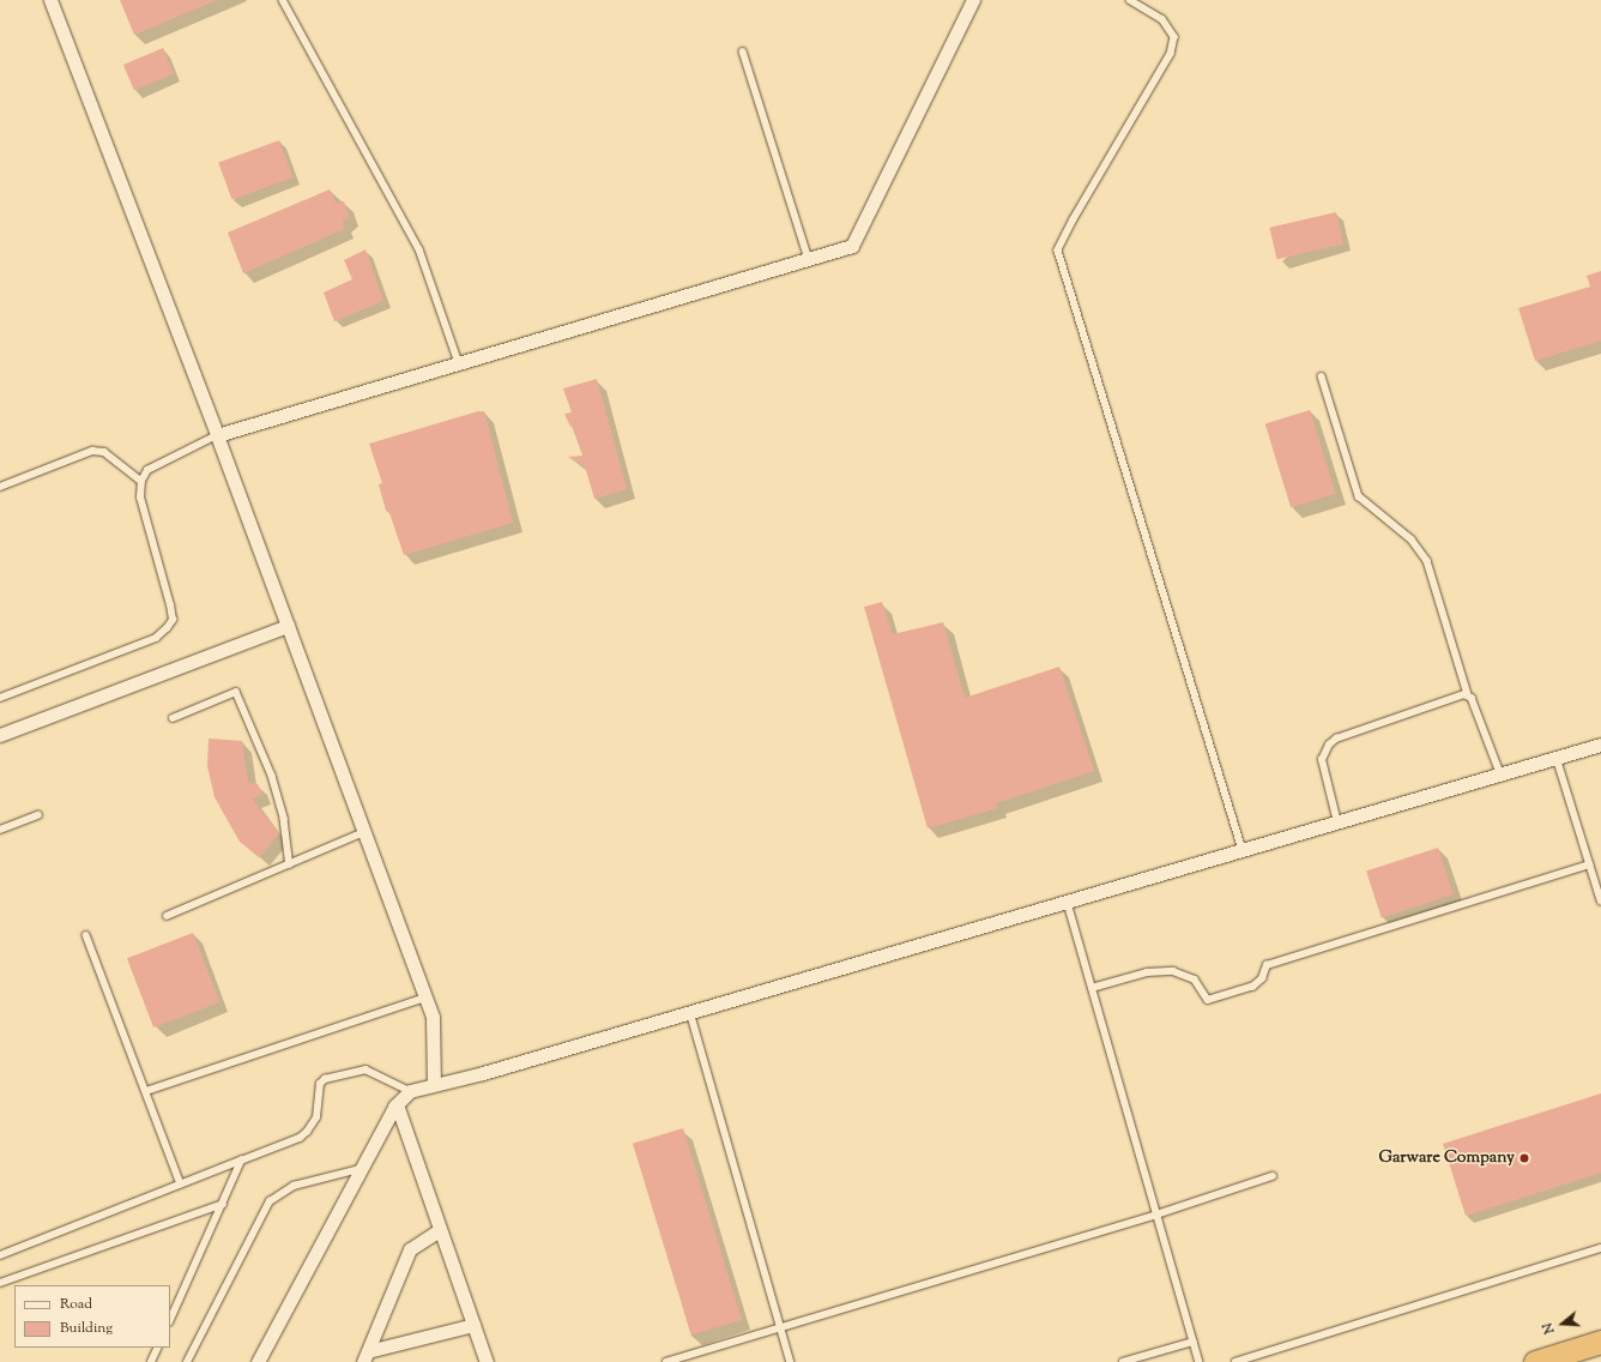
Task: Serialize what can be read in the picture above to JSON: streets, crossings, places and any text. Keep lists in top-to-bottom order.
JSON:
{
  "places": ["Garware Company"],
  "legend": ["Road", "Building"],
  "north": "left"
}
